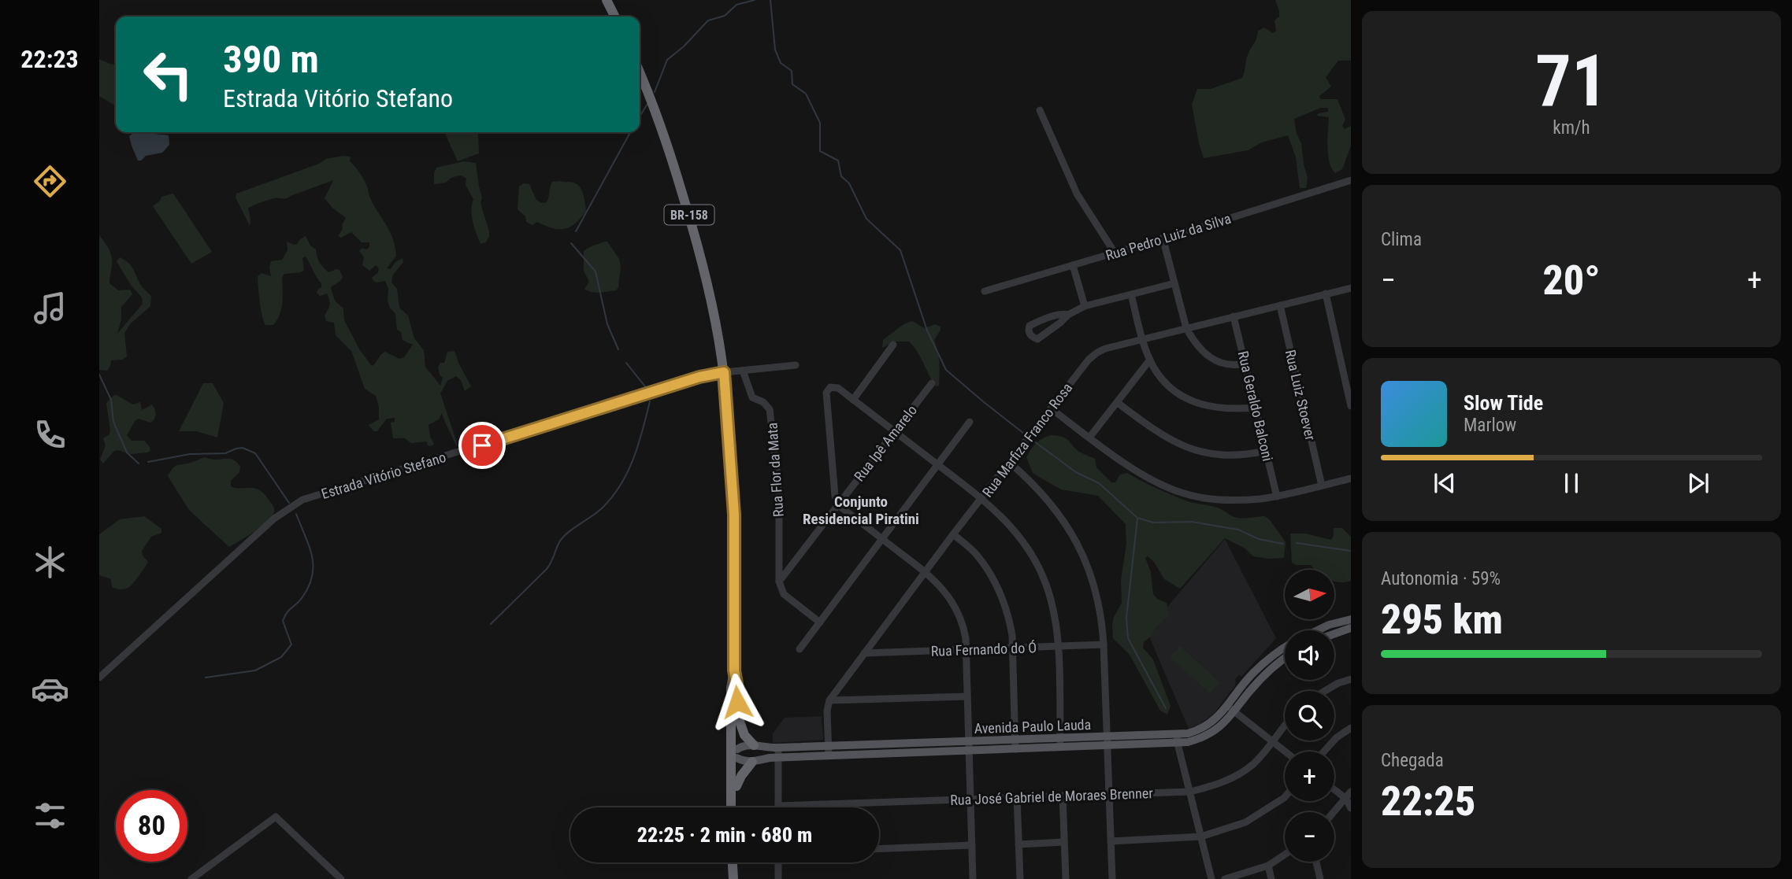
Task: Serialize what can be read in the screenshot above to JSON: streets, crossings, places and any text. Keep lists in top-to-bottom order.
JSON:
{
  "streets": {
    "highway": ["BR-158"],
    "main road": ["Avenida Paulo Lauda"],
    "street": [
      "Rua Pedro Luiz da Silva",
      "Rua Luiz Stoever",
      "Rua Geraldo Balconi",
      "Rua Marfiza Franco Rosa",
      "Rua Ipê Amarelo",
      "Rua Flor da Mata",
      "Estrada Vitório Stefano",
      "Rua Fernando do Ó",
      "Rua José Gabriel de Moraes Brenner"
    ]
  },
  "crossings": [
    ["BR-158", "Estrada Vitório Stefano"],
    ["BR-158", "Avenida Paulo Lauda"],
    ["Rua Luiz Stoever", "Rua Marfiza Franco Rosa"],
    ["Rua Geraldo Balconi", "Rua Marfiza Franco Rosa"],
    ["Rua Marfiza Franco Rosa", "Rua Fernando do Ó"],
    ["Rua Ipê Amarelo", "Rua Flor da Mata"]
  ],
  "districts": ["Conjunto Residencial Piratini"],
  "north": "right",
  "page": {
    "tabs": "22:23",
    "tile": [
      ["71", "km/h"],
      "Clima",
      ["Autonomia · 59%", "295 km"],
      ["Chegada", "22:25"]
    ],
    "turn": ["390 m", "Estrada Vitório Stefano"],
    "heat": ["−", "20°", "+"],
    "song": ["Slow Tide", "Marlow"],
    "map_buttons": ["+", "−"],
    "limit": "80",
    "trip": "22:25 · 2 min · 680 m"
  }
}
